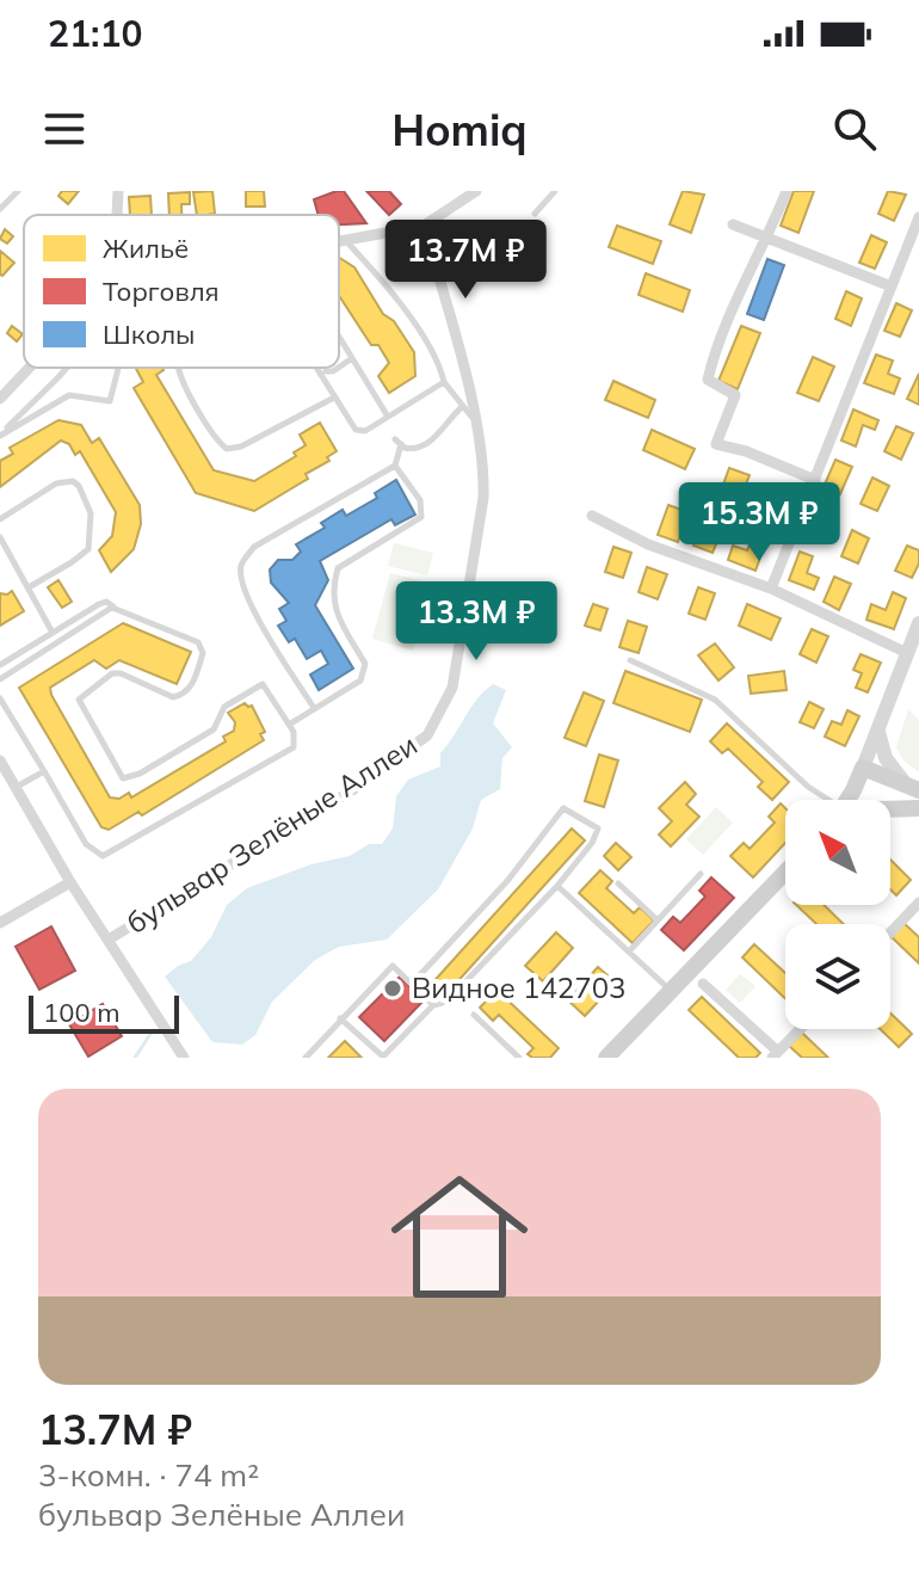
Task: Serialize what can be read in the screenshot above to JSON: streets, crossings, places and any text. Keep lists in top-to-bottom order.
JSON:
{
  "streets": {
    "street": ["бульвар Зелёные Аллеи"]
  },
  "places": ["Видное 142703"],
  "legend": ["Жильё", "Торговля", "Школы"],
  "scale_bar": "100 m",
  "north": "top left",
  "page": {
    "status": "21:10",
    "header": "Homiq",
    "price": ["13.7M ₽", "15.3M ₽", "13.3M ₽"],
    "scale": "100 m",
    "list": [
      {
        "name": "13.7M ₽",
        "note": "3-комн. · 74 m² · бульвар Зелёные Аллеи"
      }
    ]
  }
}
